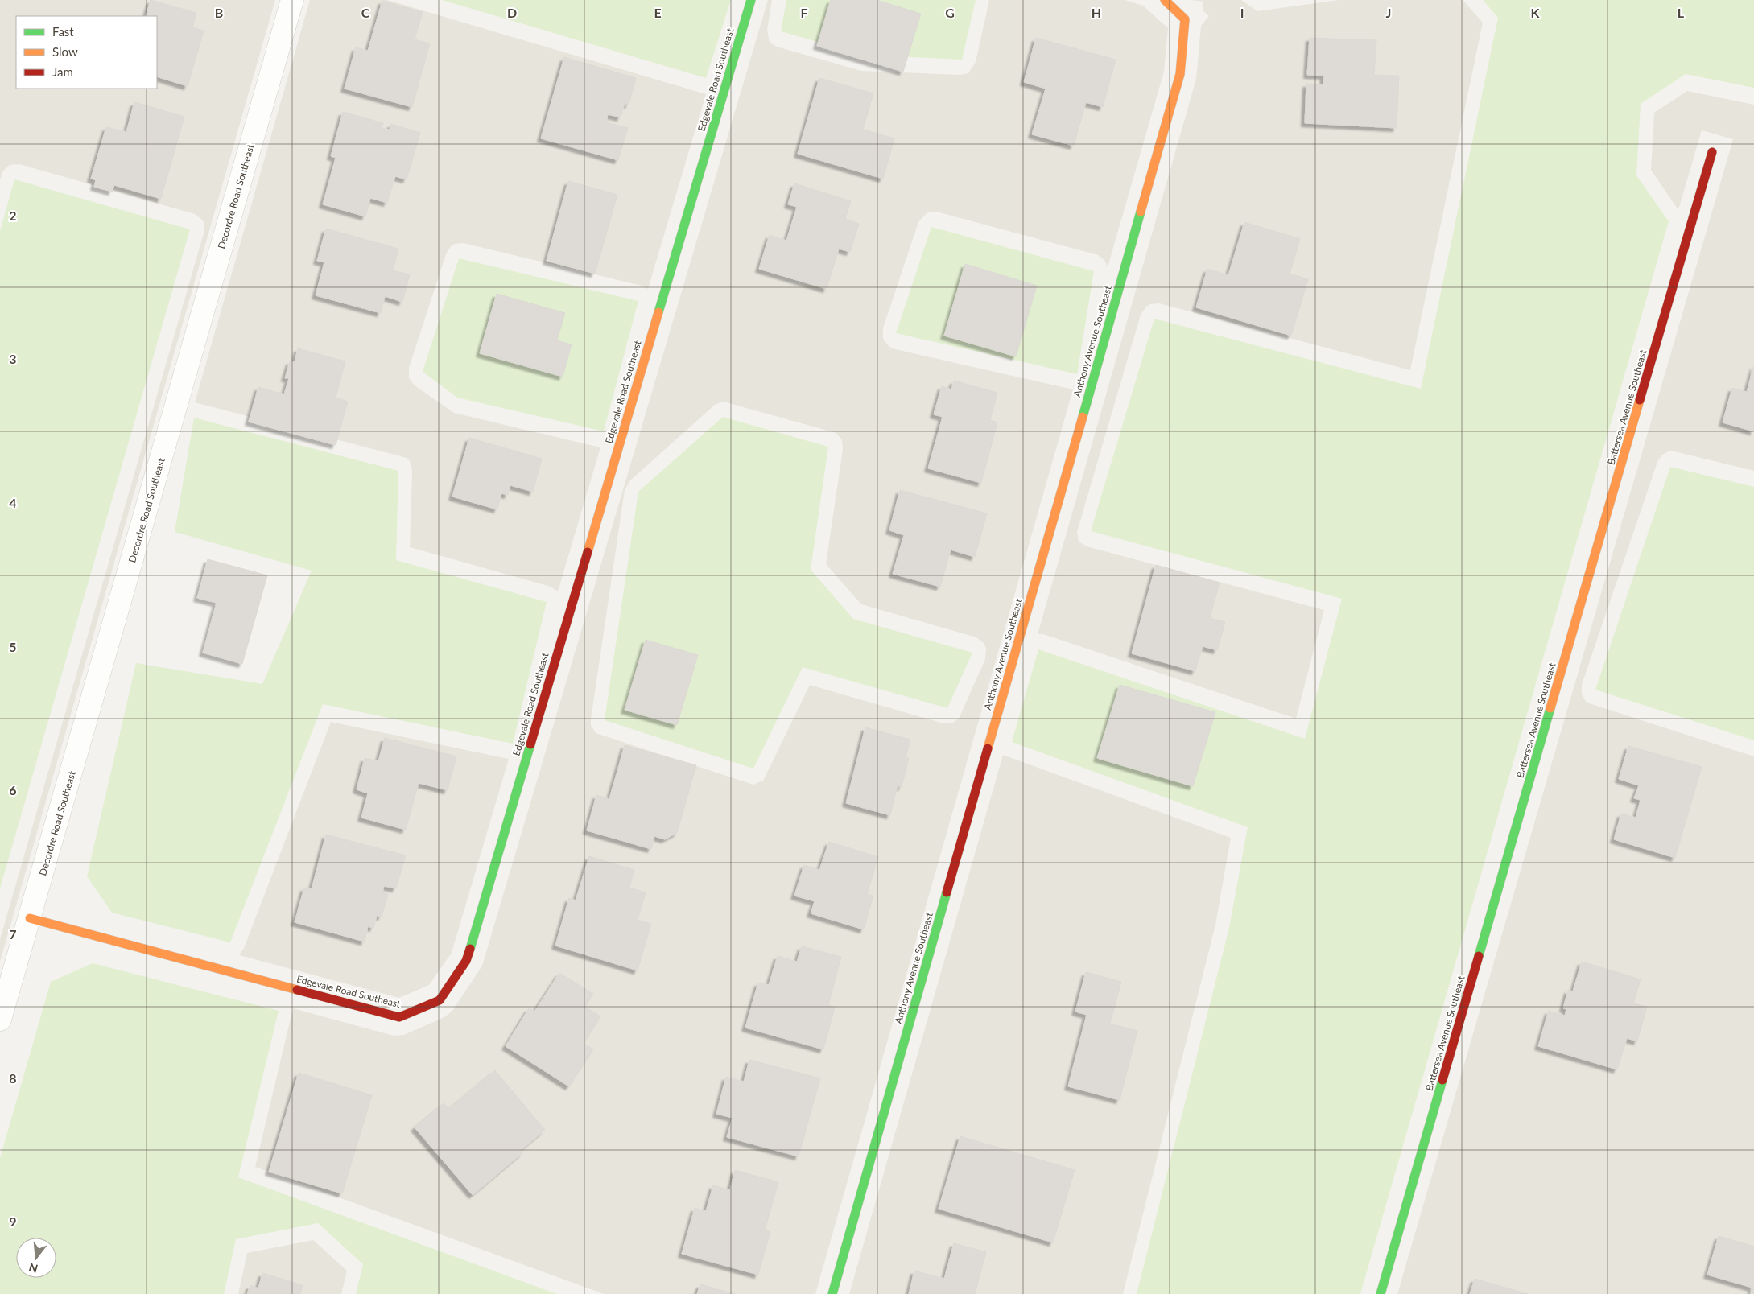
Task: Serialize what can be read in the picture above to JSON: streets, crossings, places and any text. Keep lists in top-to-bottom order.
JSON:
{
  "streets": {
    "street": [
      "Edgevale Road Southeast",
      "Decordre Road Southeast",
      "Anthony Avenue Southeast",
      "Battersea Avenue Southeast"
    ]
  },
  "crossings": [
    ["Edgevale Road Southeast", "Decordre Road Southeast"]
  ],
  "legend": ["Fast", "Slow", "Jam"],
  "north": "bottom",
  "grid": {
    "columns": [
      "B",
      "C",
      "D",
      "E",
      "F",
      "G",
      "H",
      "I",
      "J",
      "K",
      "L"
    ],
    "rows": [
      "2",
      "3",
      "4",
      "5",
      "6",
      "7",
      "8",
      "9"
    ]
  }
}
